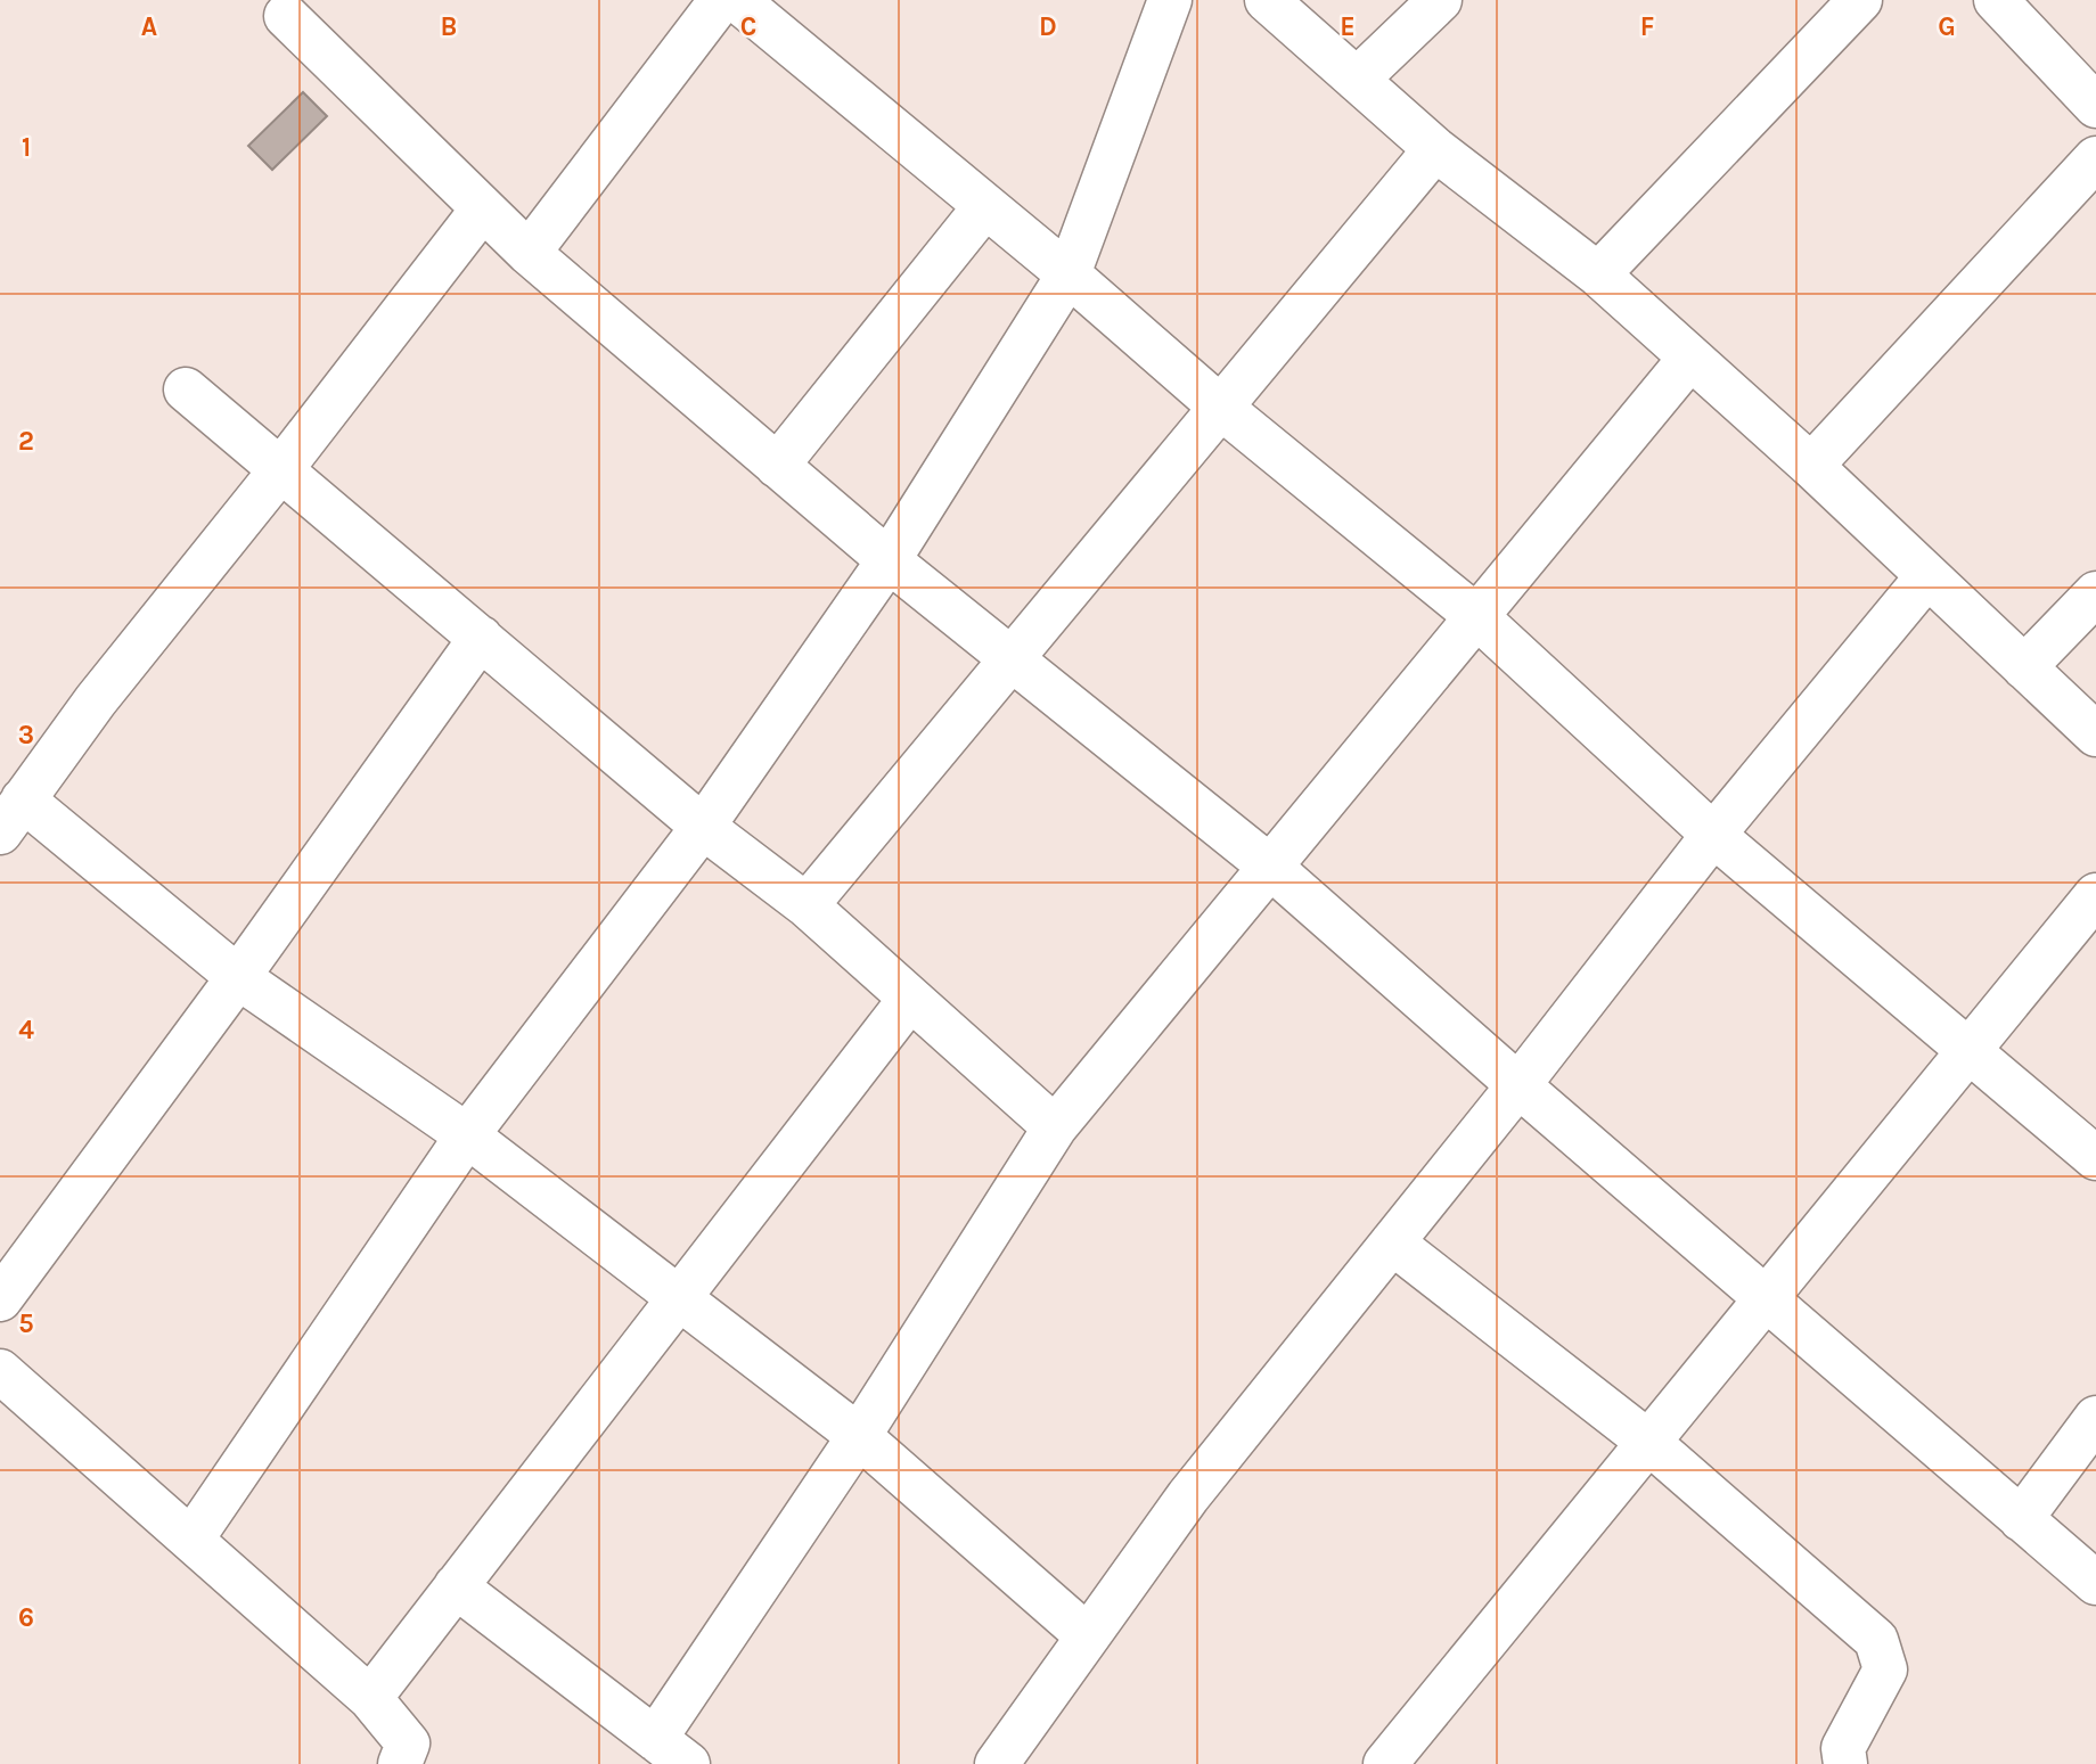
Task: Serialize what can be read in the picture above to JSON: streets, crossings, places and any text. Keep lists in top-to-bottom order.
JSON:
{
  "grid": {
    "columns": [
      "A",
      "B",
      "C",
      "D",
      "E",
      "F",
      "G"
    ],
    "rows": [
      "1",
      "2",
      "3",
      "4",
      "5",
      "6"
    ]
  }
}
